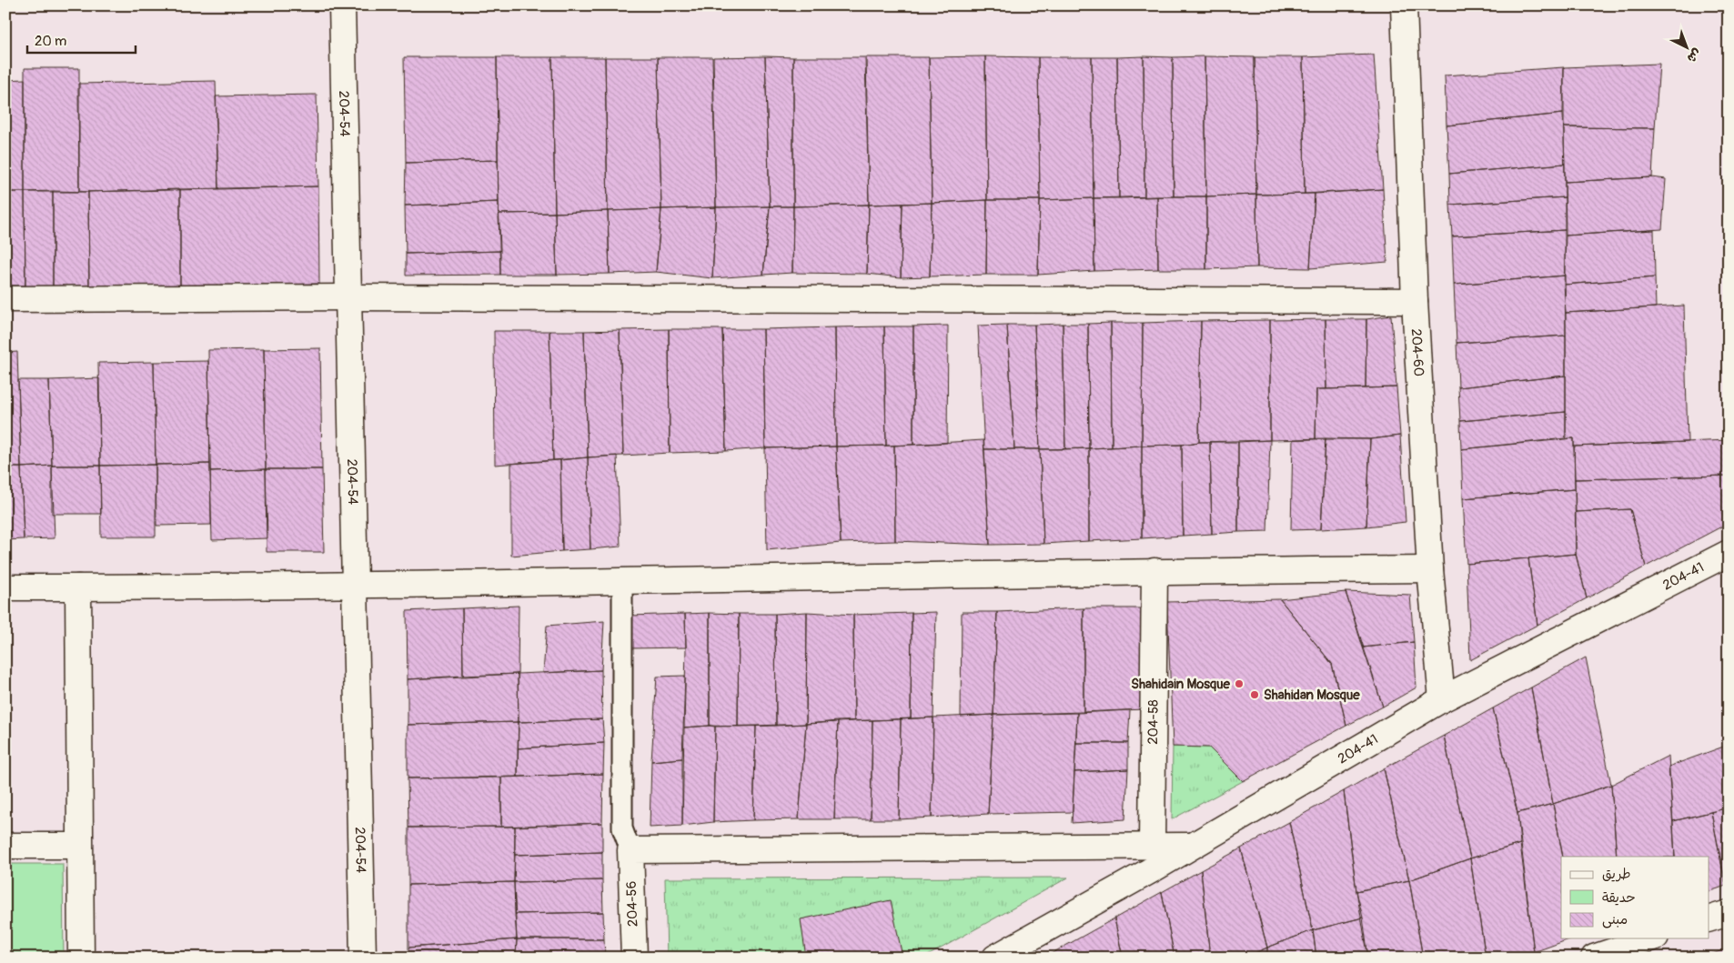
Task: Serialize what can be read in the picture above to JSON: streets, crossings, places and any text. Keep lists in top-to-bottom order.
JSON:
{
  "streets": {
    "street": [
      "204-54",
      "204-60",
      "204-41",
      "204-58",
      "204-56"
    ]
  },
  "crossings": [
    ["204-60", "204-41"]
  ],
  "places": ["Shahidain Mosque", "Shahidan Mosque"],
  "legend": ["طريق", "حديقة", "مبنى"],
  "scale_bar": "20 m",
  "north": "bottom right"
}
